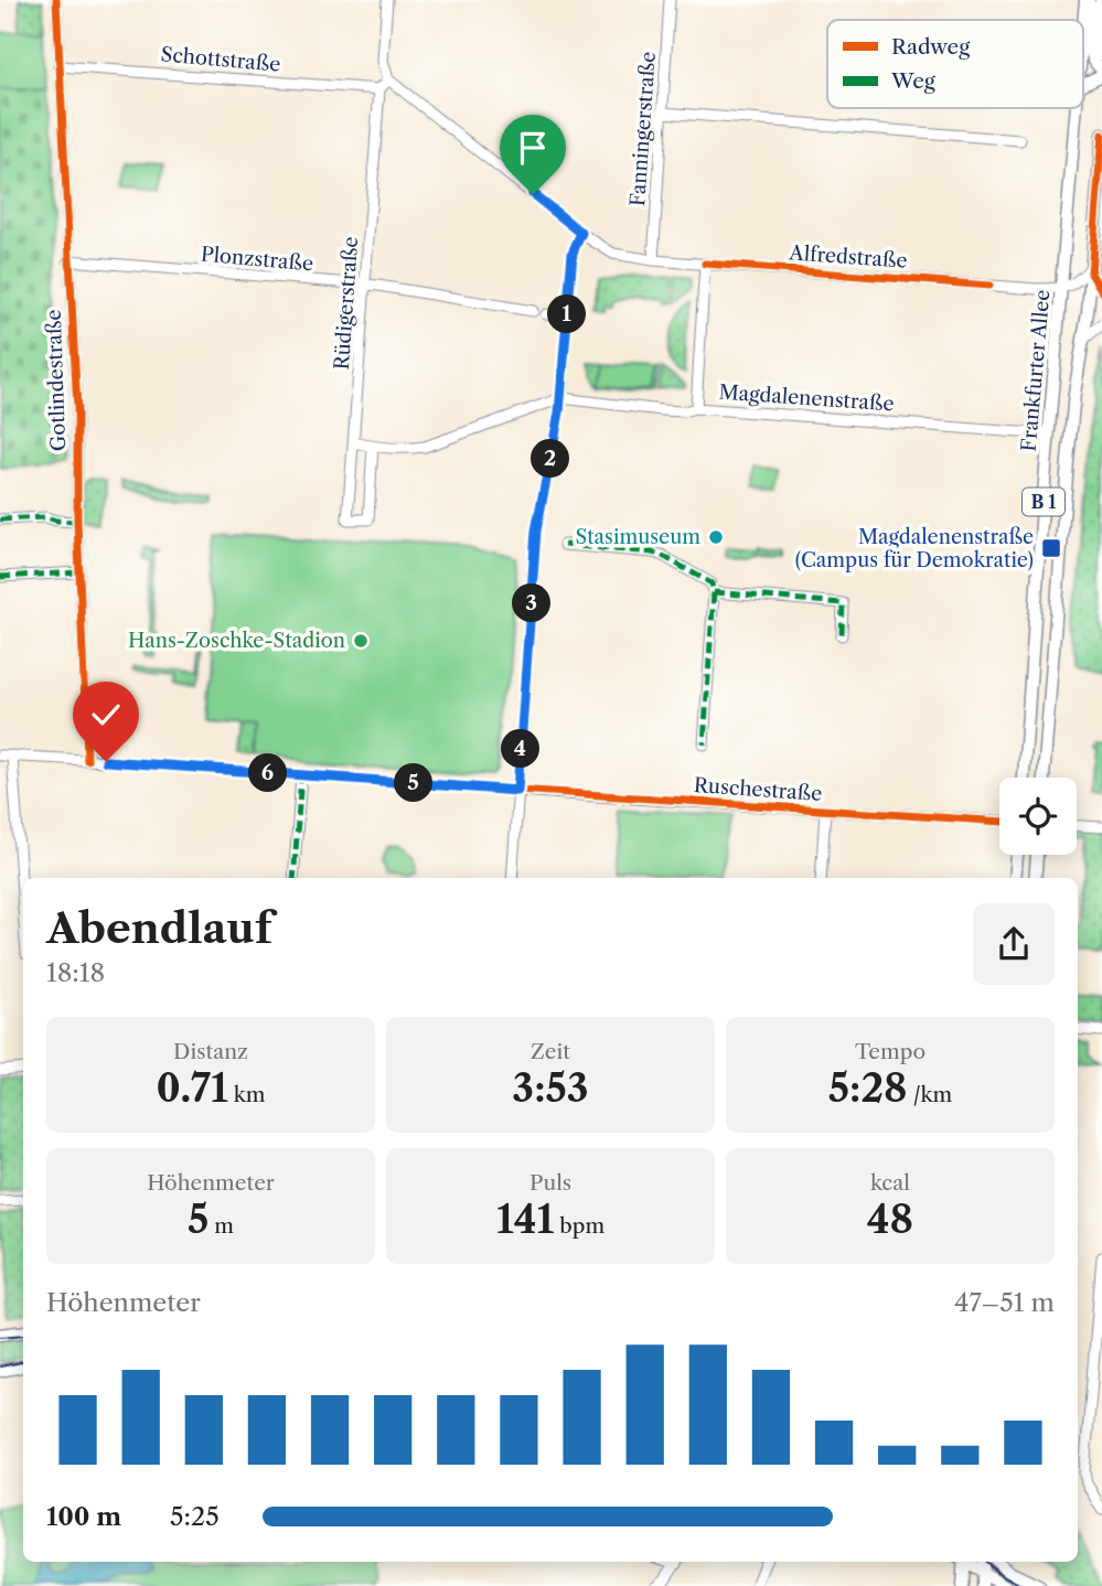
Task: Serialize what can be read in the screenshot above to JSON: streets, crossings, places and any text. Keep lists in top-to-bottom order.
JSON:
{
  "streets": {
    "main road": ["Frankfurter Allee", "B 1"],
    "street": [
      "Schottstraße",
      "Fanningerstraße",
      "Alfredstraße",
      "Plonzstraße",
      "Rüdigerstraße",
      "Gotlindestraße",
      "Magdalenenstraße",
      "Ruschestraße"
    ]
  },
  "crossings": [
    ["Schottstraße", "Rüdigerstraße"],
    ["Schottstraße", "Gotlindestraße"],
    ["Fanningerstraße", "Alfredstraße"],
    ["Alfredstraße", "Frankfurter Allee"],
    ["Plonzstraße", "Rüdigerstraße"],
    ["Plonzstraße", "Gotlindestraße"],
    ["Frankfurter Allee", "Magdalenenstraße"],
    ["Gotlindestraße", "Ruschestraße"]
  ],
  "places": {
    "other": ["Stasimuseum", "Hans-Zoschke-Stadion"],
    "transit": ["Magdalenenstraße (Campus für Demokratie)"]
  },
  "legend": ["Radweg", "Weg"],
  "page": {
    "pins": [
      "1",
      "2",
      "3",
      "4",
      "6",
      "5"
    ],
    "heading": ["Abendlauf", "18:18"],
    "stats": [
      ["Distanz", "0.71 km"],
      ["Zeit", "3:53"],
      ["Tempo", "5:28 /km"],
      ["Höhenmeter", "5 m"],
      ["Puls", "141 bpm"],
      ["kcal", "48"]
    ],
    "chart": ["Höhenmeter", "47–51 m"],
    "list": [
      {
        "name": "100 m",
        "note": "5:25"
      }
    ]
  }
}
